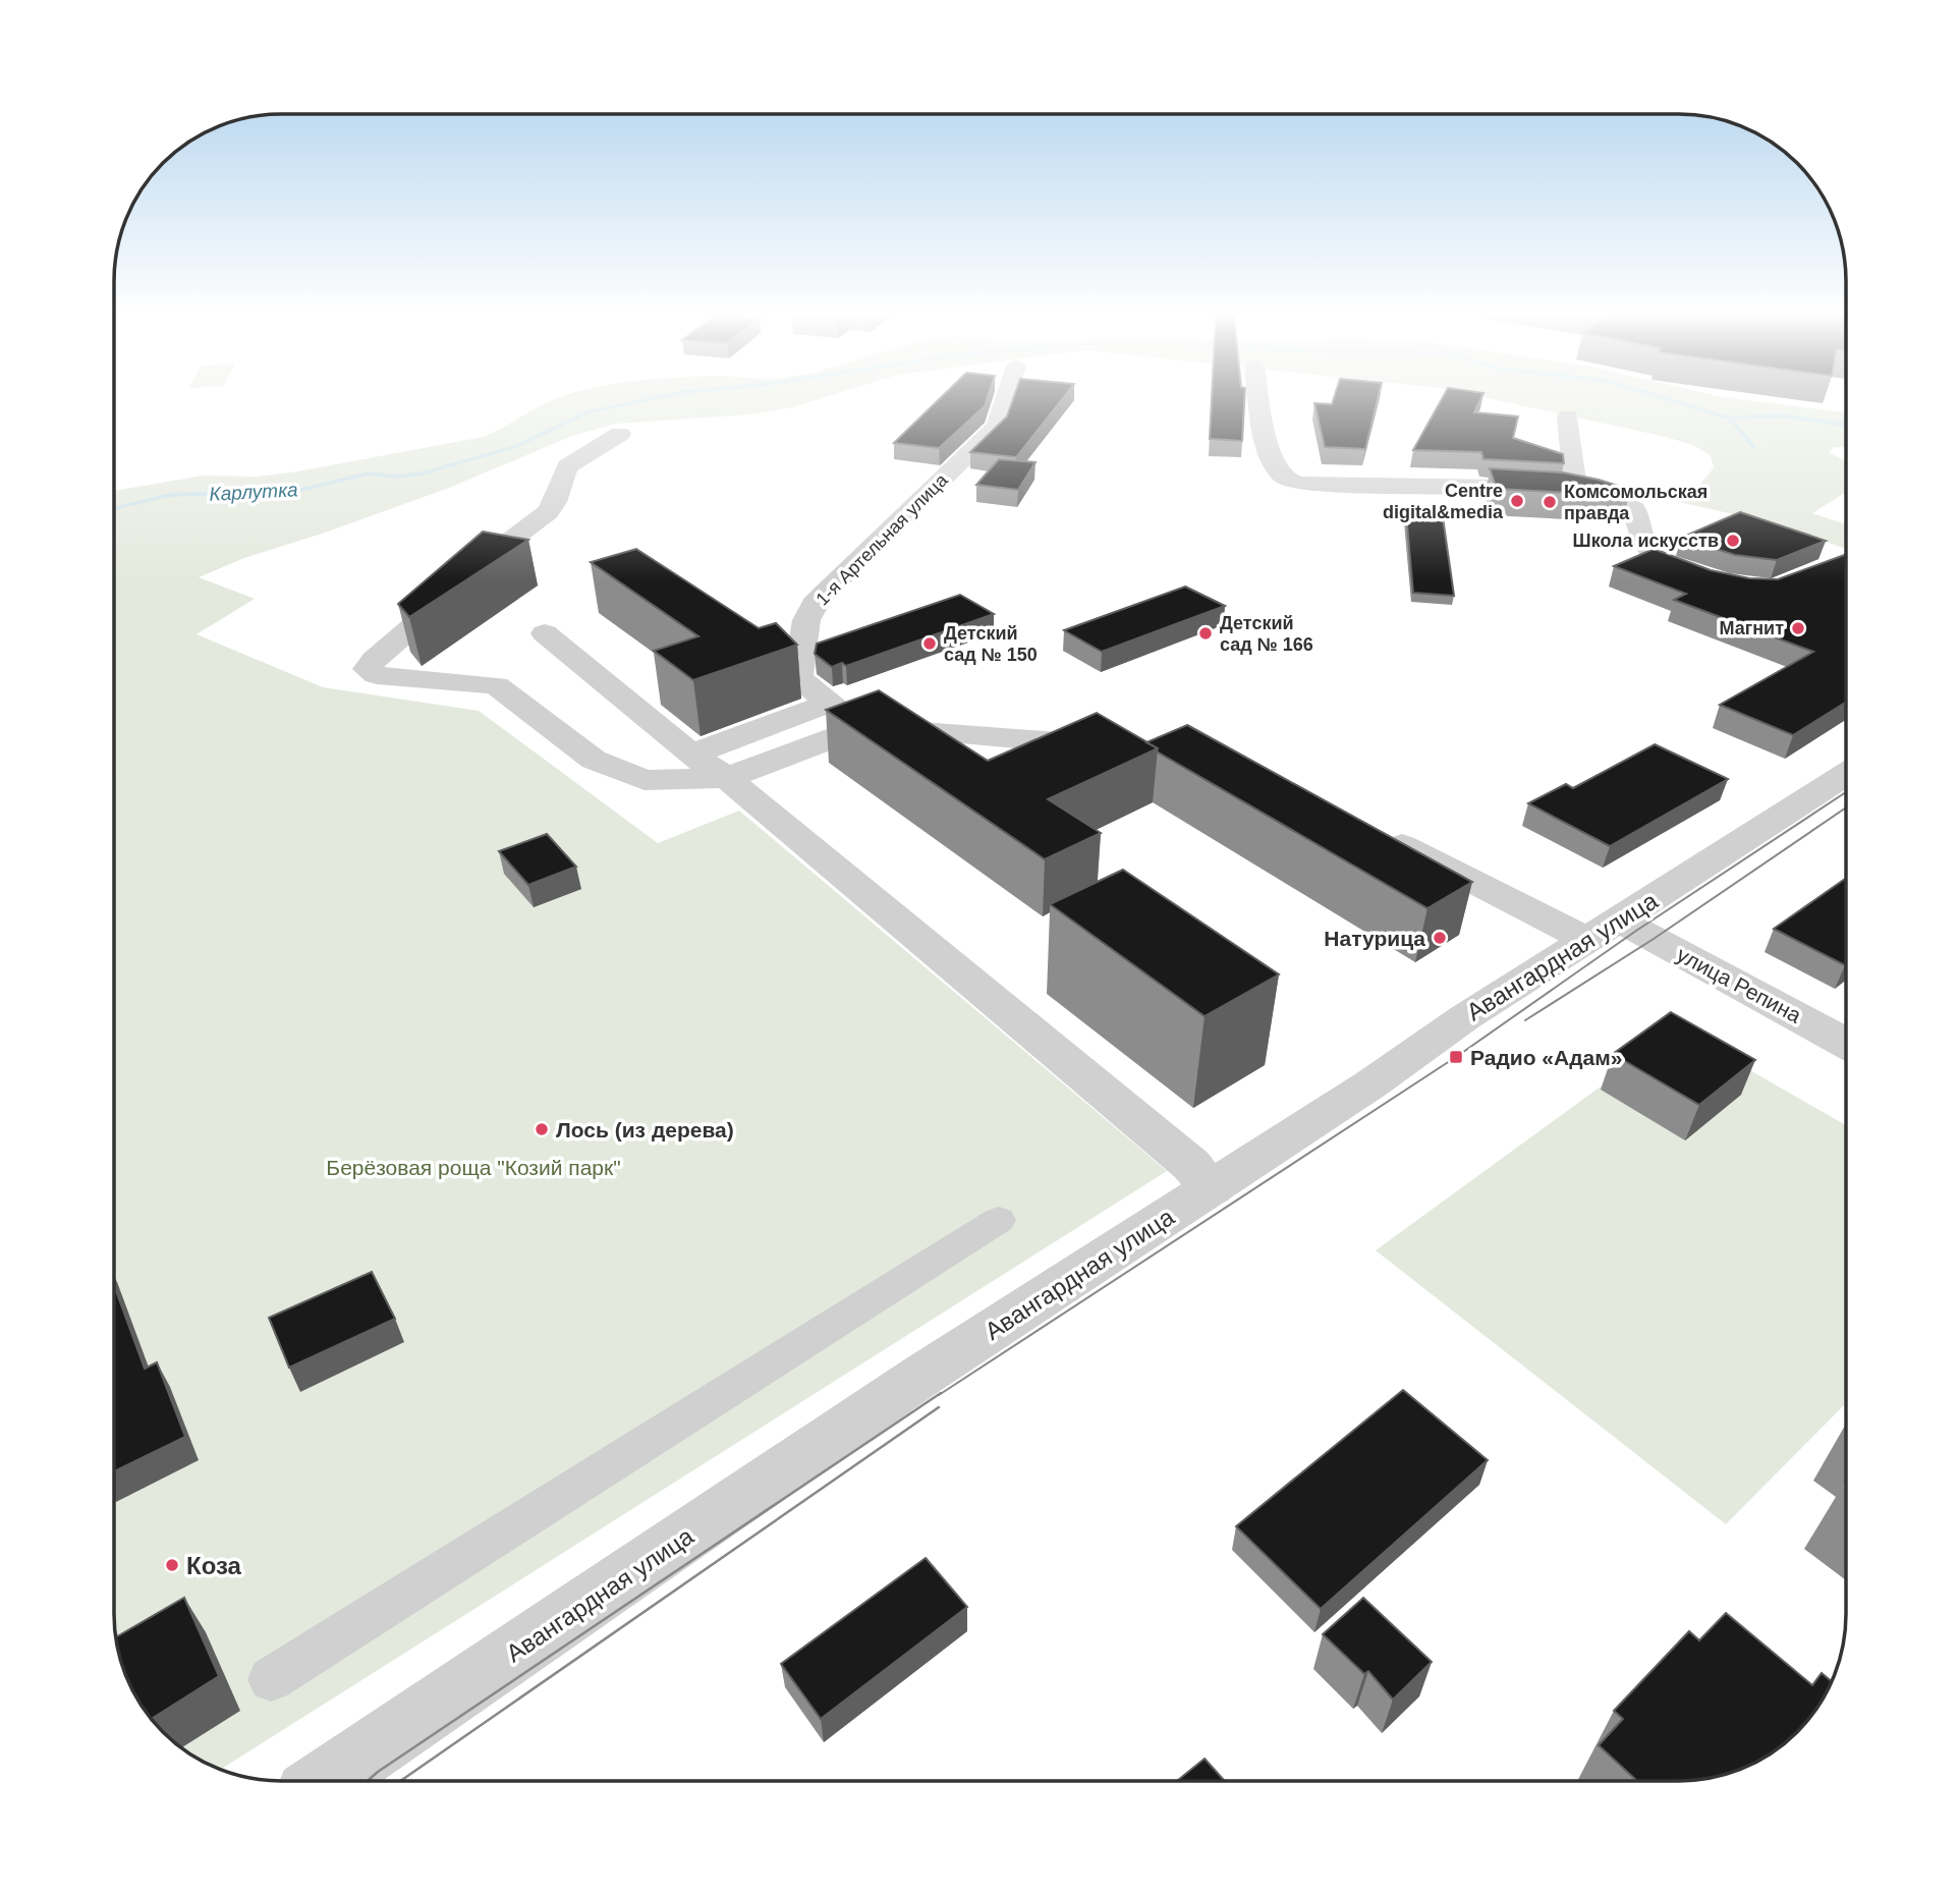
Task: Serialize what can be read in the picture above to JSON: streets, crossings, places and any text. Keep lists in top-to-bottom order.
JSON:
{
  "streets": {
    "street": ["1-я Артельная улица", "Авангардная улица", "улица Репина"]
  },
  "crossings": [
    ["Авангардная улица", "улица Репина"]
  ],
  "water": ["Карлутка"],
  "parks": ["Берёзовая роща \"Козий парк\""],
  "places": {
    "other": [
      "Centre digital&media",
      "Комсомольская правда",
      "Школа искусств",
      "Магнит",
      "Детский сад № 166",
      "Детский сад № 150",
      "Натурица",
      "Лось (из дерева)",
      "Коза"
    ],
    "transit": ["Радио «Адам»"]
  }
}
